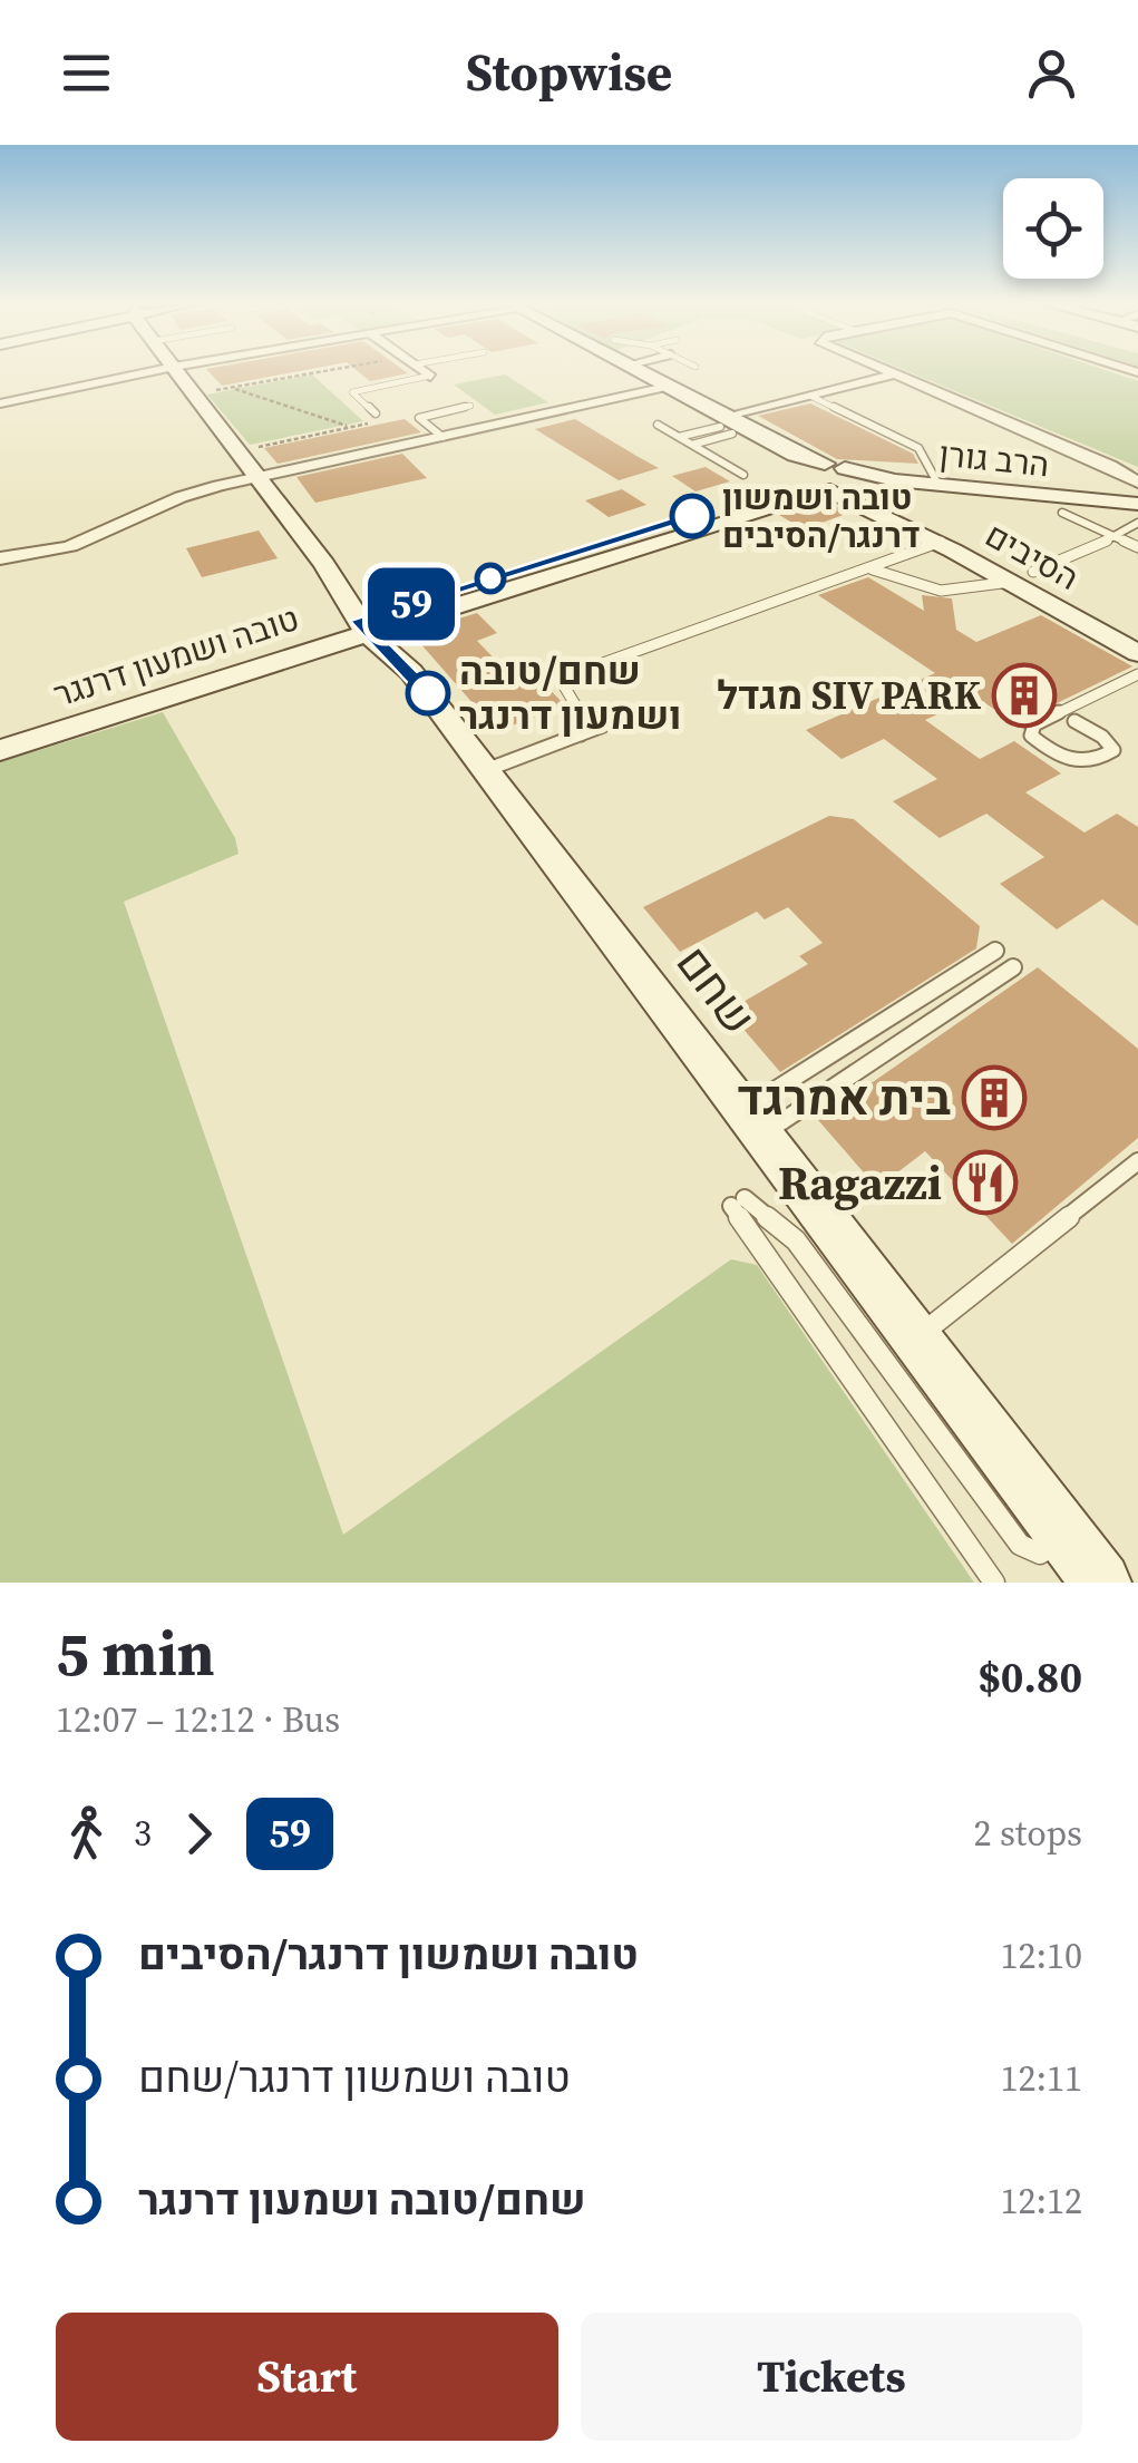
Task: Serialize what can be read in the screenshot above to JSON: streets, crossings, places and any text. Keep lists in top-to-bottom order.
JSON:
{
  "streets": {
    "street": [
      "הרב גורן",
      "הסיבים",
      "טובה ושמעון דרנגר",
      "שחם"
    ]
  },
  "crossings": [
    ["הרב גורן", "הסיבים"],
    ["הרב גורן", "טובה ושמעון דרנגר"],
    ["הסיבים", "טובה ושמעון דרנגר"],
    ["טובה ושמעון דרנגר", "שחם"]
  ],
  "places": {
    "other": ["טובה ושמשון דרנגר/הסיבים", "שחם/טובה ושמעון דרנגר"],
    "building": ["מגדל SIV PARK", "בית אמרגד"],
    "restaurant": ["Ragazzi"]
  },
  "lines": ["bus line 59"],
  "page": {
    "header": "Stopwise",
    "on_map": "59",
    "heading": ["5 min", "12:07 – 12:12 · Bus", "$0.80"],
    "legs": ["3", "59", "2 stops"],
    "list": [
      {
        "name": "טובה ושמשון דרנגר/הסיבים",
        "value": "12:10"
      },
      {
        "name": "טובה ושמשון דרנגר/שחם",
        "value": "12:11"
      },
      {
        "name": "שחם/טובה ושמעון דרנגר",
        "value": "12:12"
      }
    ],
    "buttons": ["Start", "Tickets"]
  }
}
